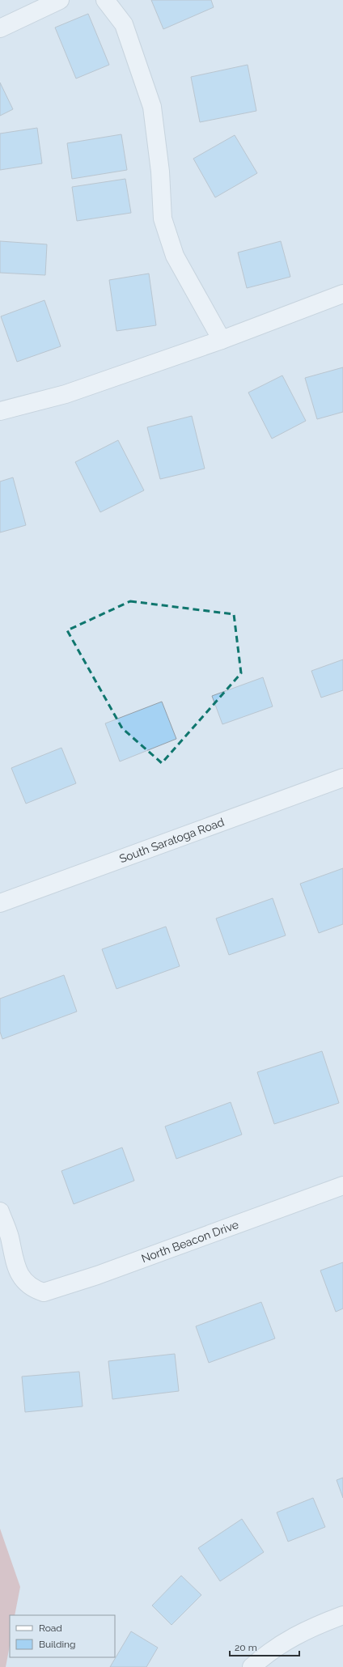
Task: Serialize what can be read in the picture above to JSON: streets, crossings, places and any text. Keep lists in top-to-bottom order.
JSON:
{
  "streets": {
    "street": ["South Saratoga Road", "North Beacon Drive"]
  },
  "legend": ["Road", "Building"],
  "scale_bar": "20 m"
}
